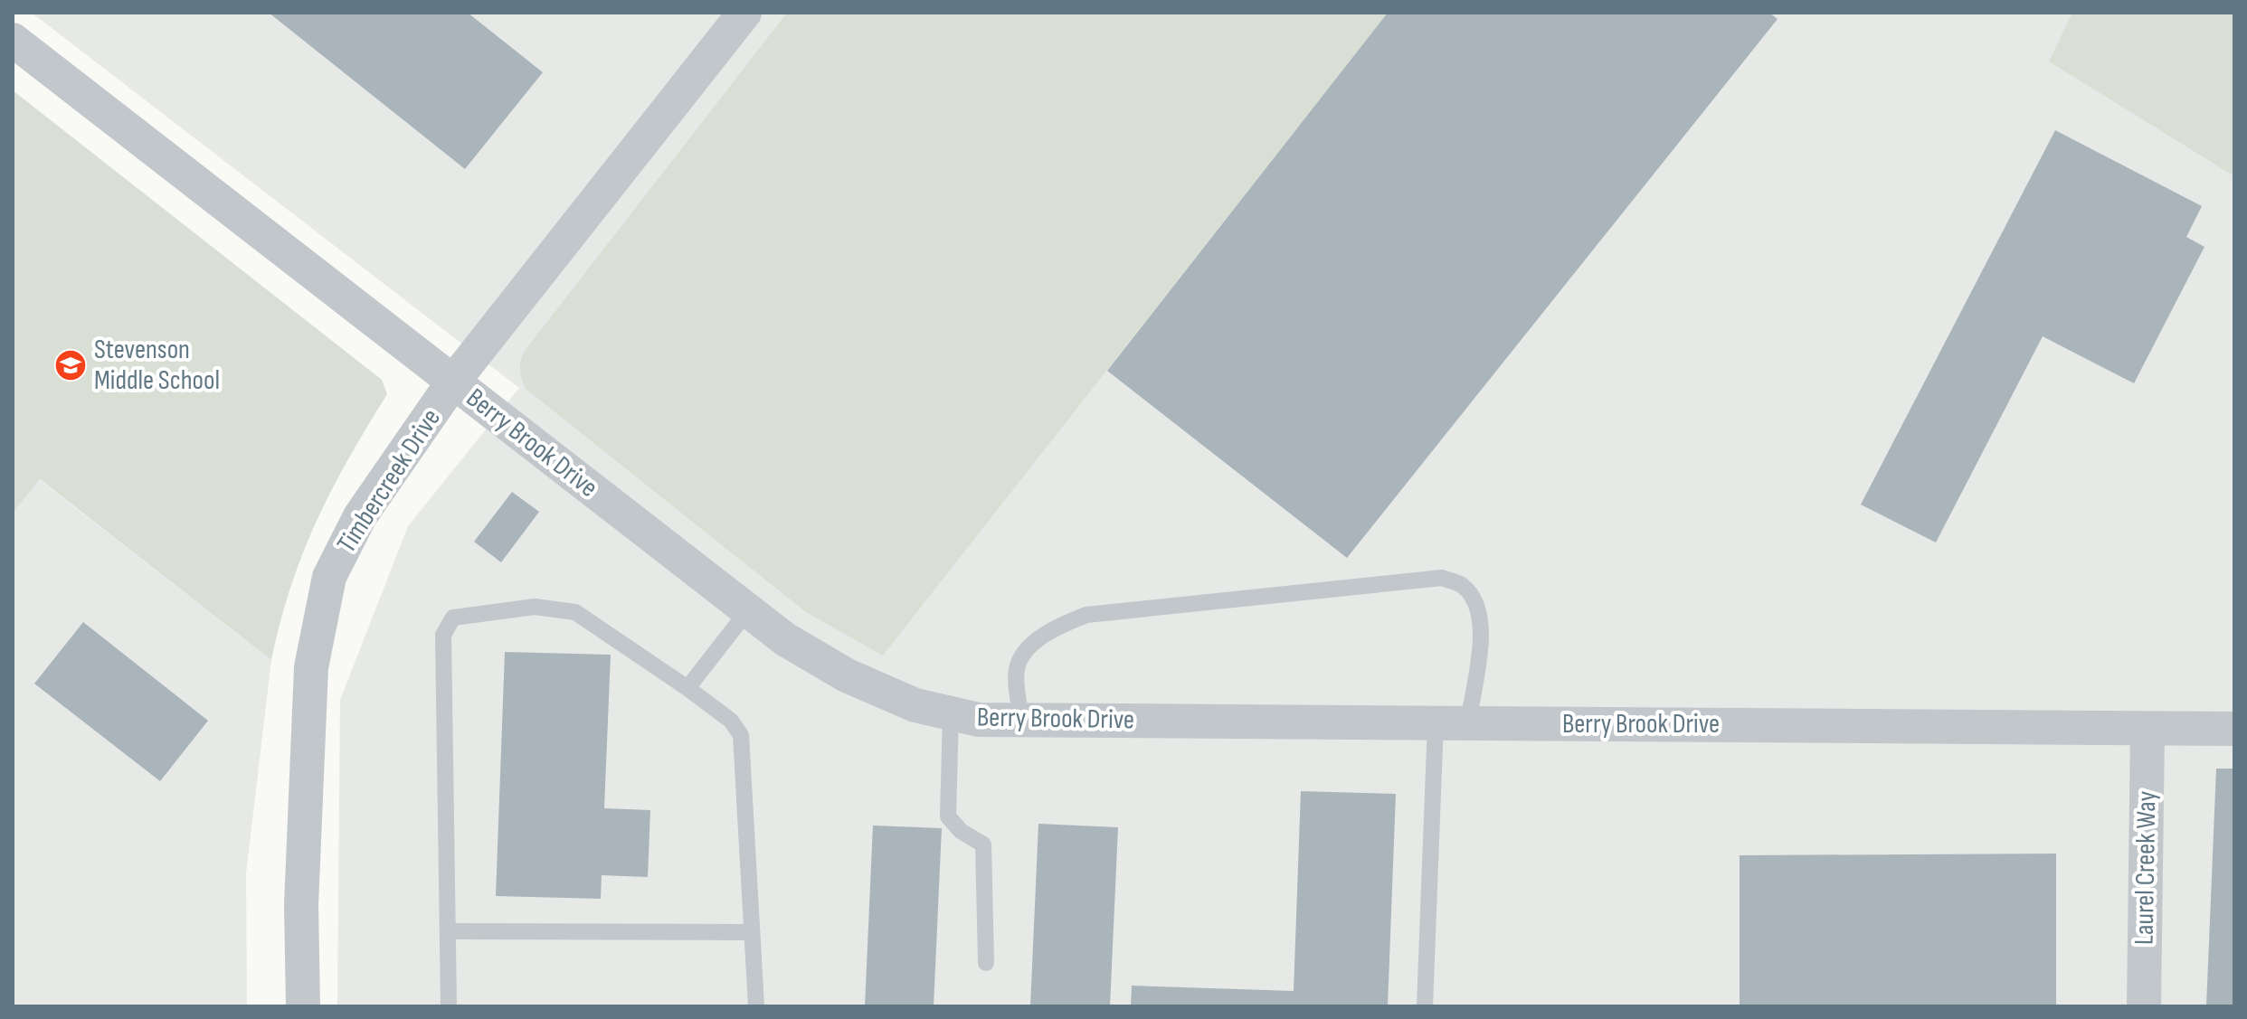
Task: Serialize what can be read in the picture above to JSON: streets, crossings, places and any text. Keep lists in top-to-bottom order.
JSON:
{
  "streets": {
    "street": ["Berry Brook Drive", "Timbercreek Drive", "Laurel Creek Way"]
  },
  "crossings": [
    ["Berry Brook Drive", "Timbercreek Drive"],
    ["Berry Brook Drive", "Laurel Creek Way"]
  ],
  "places": {
    "school or university": ["Stevenson Middle School"]
  }
}
